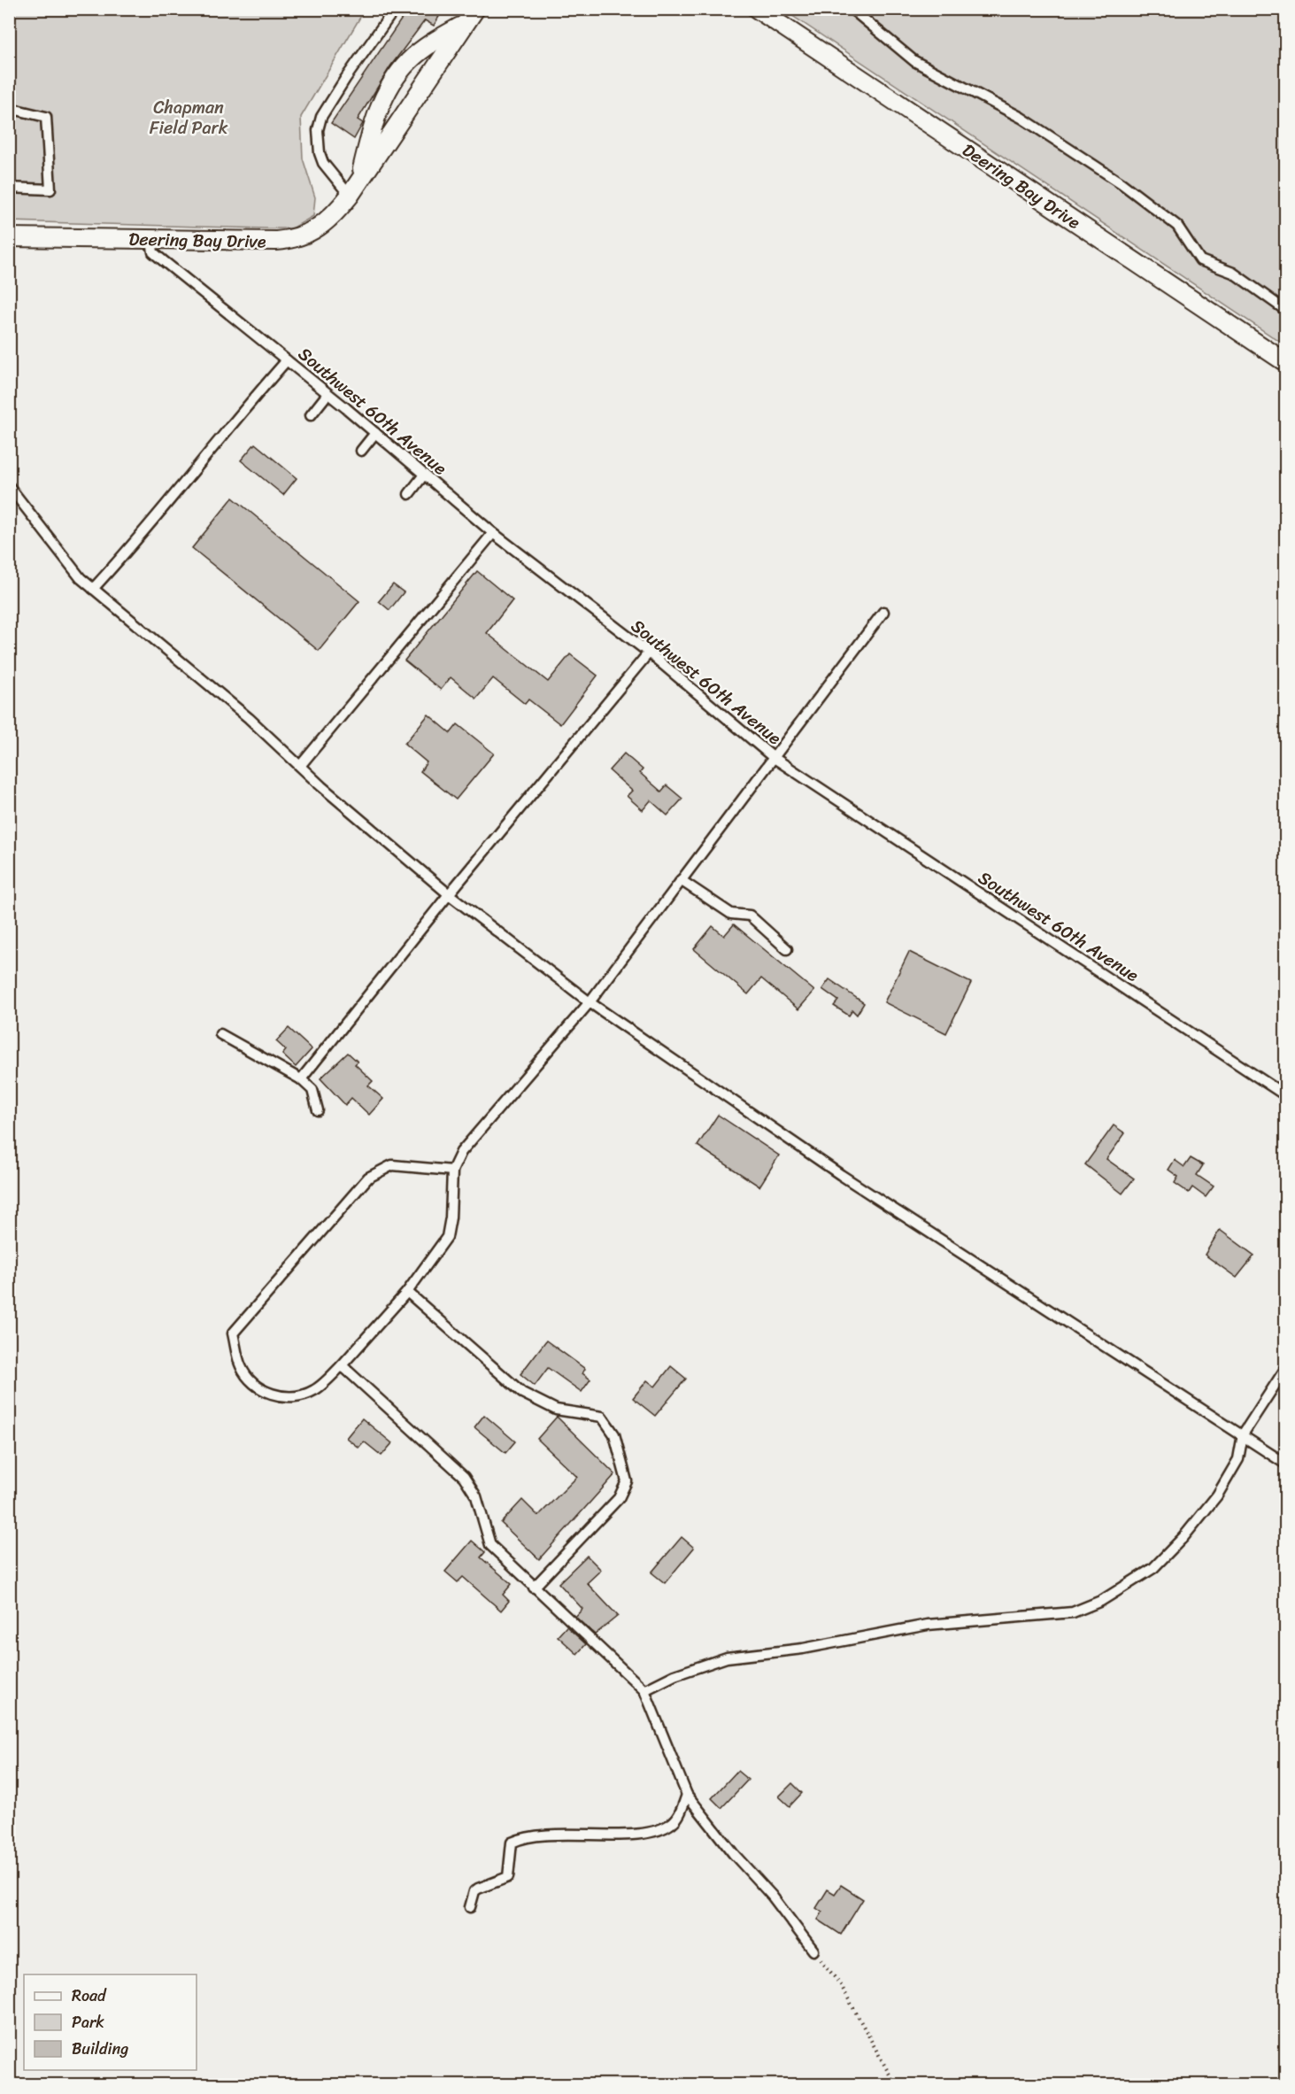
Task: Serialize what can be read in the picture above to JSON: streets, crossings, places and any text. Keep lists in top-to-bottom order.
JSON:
{
  "streets": {
    "street": ["Deering Bay Drive"],
    "lane": ["Southwest 60th Avenue"]
  },
  "crossings": [
    ["Deering Bay Drive", "Southwest 60th Avenue"]
  ],
  "parks": ["Chapman Field Park"],
  "legend": ["Road", "Park", "Building"]
}
